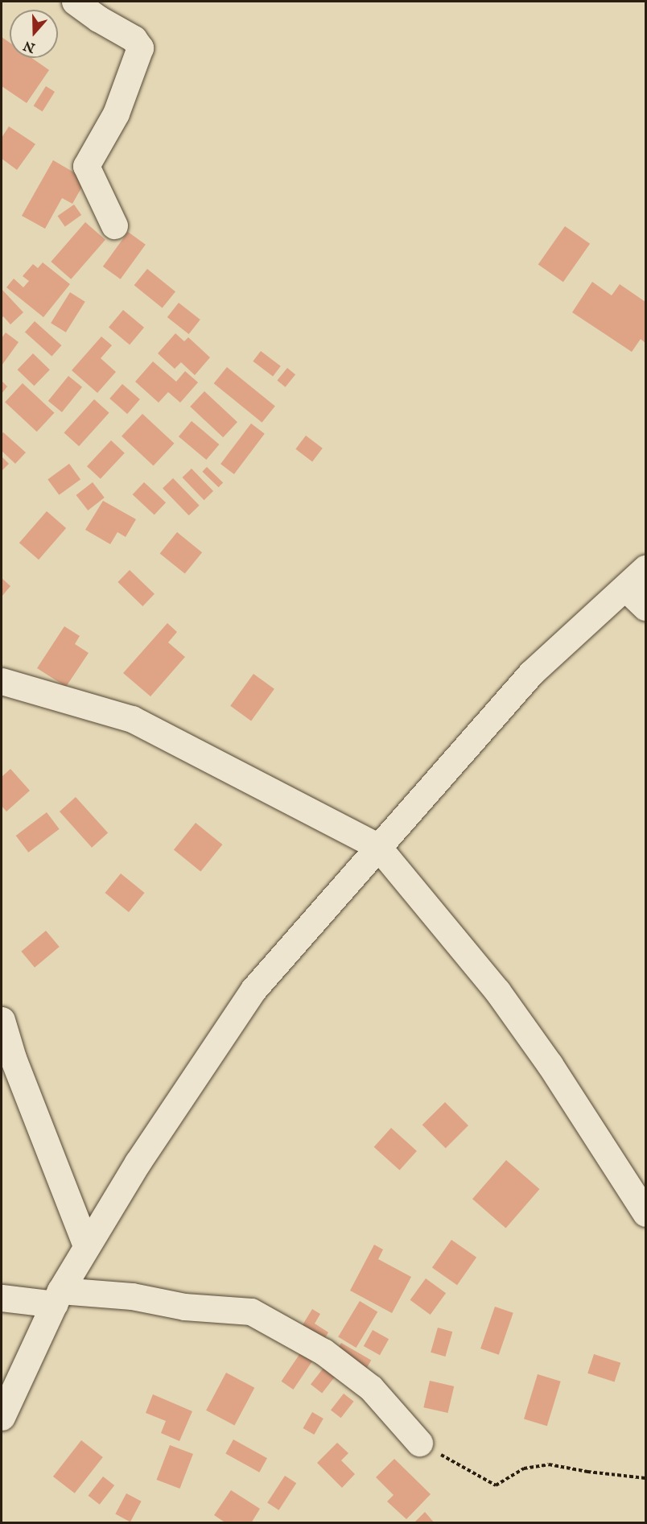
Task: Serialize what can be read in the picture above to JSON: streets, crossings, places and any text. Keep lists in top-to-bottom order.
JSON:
{
  "north": "bottom"
}
